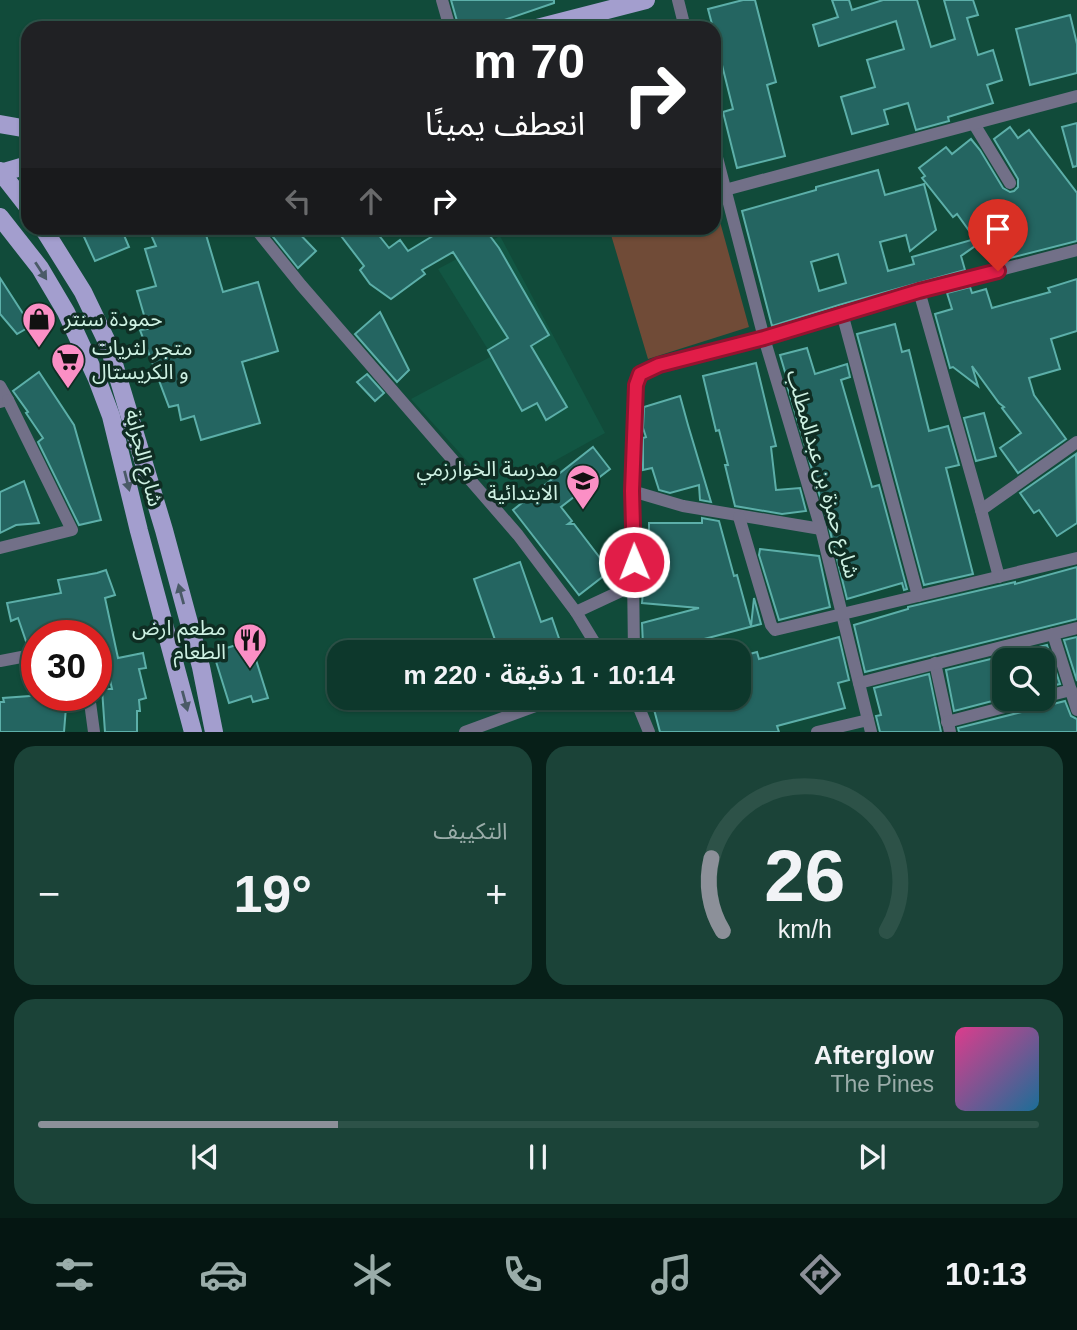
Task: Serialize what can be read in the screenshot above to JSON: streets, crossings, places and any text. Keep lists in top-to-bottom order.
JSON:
{
  "streets": {
    "main road": ["شارع الجرابة"],
    "street": ["شارع حمزة بن عبدالمطلب"]
  },
  "places": {
    "shop": ["حمودة سنتر"],
    "supermarket": ["متجر لثريات و الكريستال"],
    "school or university": ["مدرسة الخوارزمي الابتدائية"],
    "restaurant": ["مطعم ارض الطعام"]
  },
  "page": {
    "turn": ["70 m", "انعطف يمينًا"],
    "limit": "30",
    "trip": "10:14 · 1 دقيقة · 220 m",
    "tile": "التكييف",
    "heat": ["−", "19°", "+"],
    "song": ["Afterglow", "The Pines"],
    "tabs": "10:13",
    "gauge": ["26", "km/h"]
  }
}
